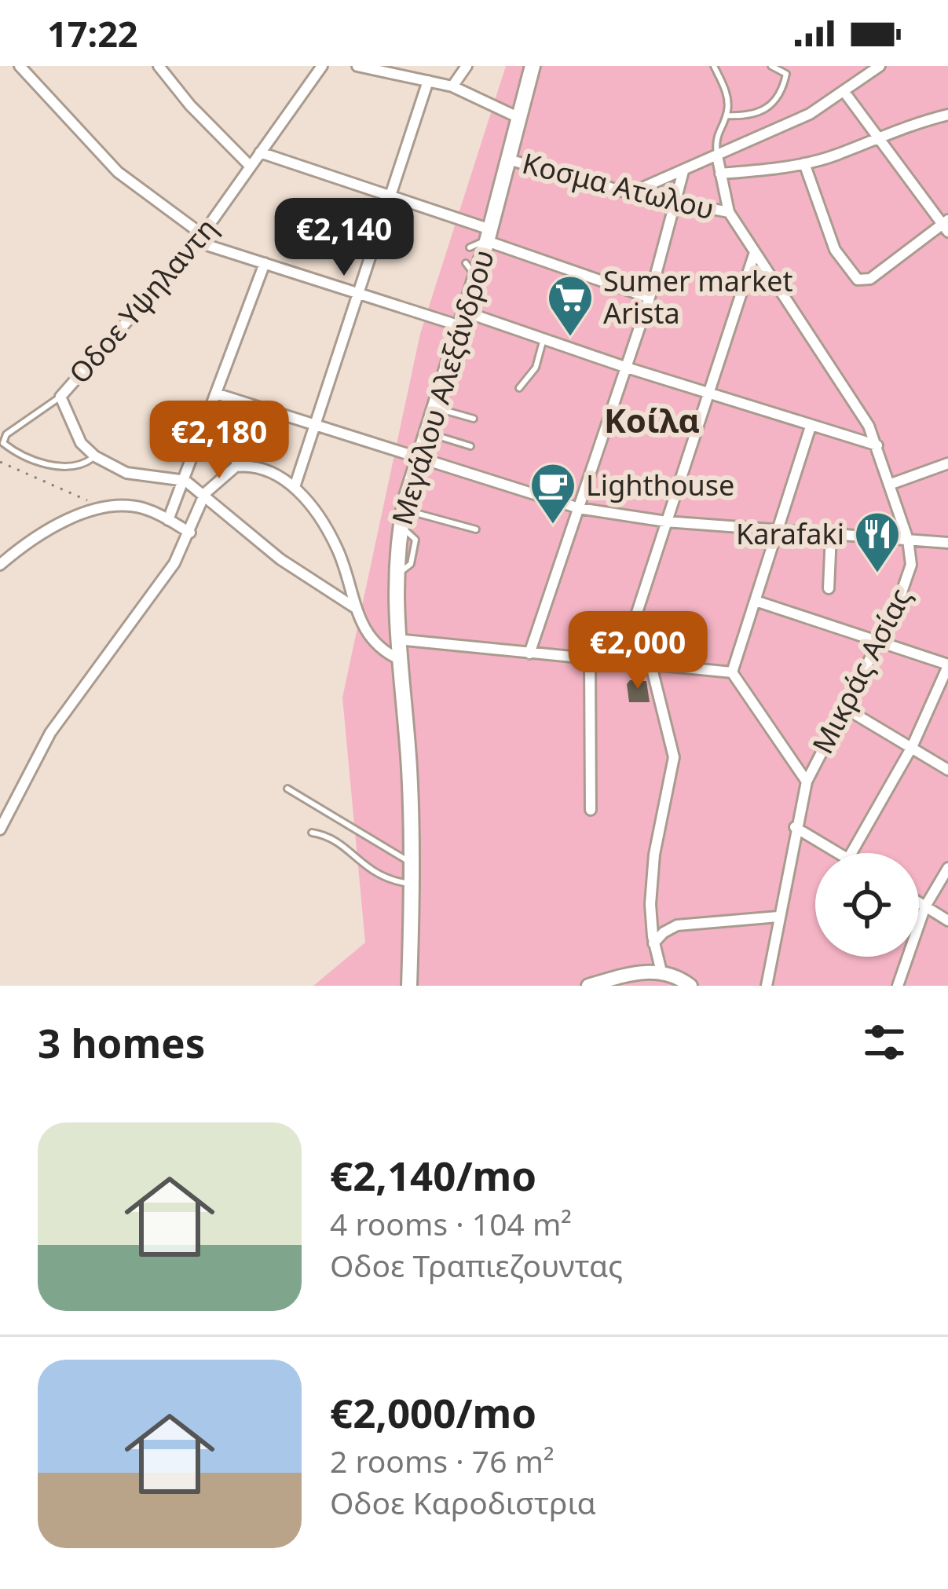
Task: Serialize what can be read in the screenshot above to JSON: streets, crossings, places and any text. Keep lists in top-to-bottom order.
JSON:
{
  "streets": {
    "main road": ["Μεγάλου Αλεξάνδρου"],
    "street": ["Κοσμα Ατωλου", "Oδοε Υψηλαντη", "Μικράς Ασίας"]
  },
  "crossings": [
    ["Κοσμα Ατωλου", "Μεγάλου Αλεξάνδρου"],
    ["Κοσμα Ατωλου", "Μικράς Ασίας"]
  ],
  "districts": ["Κοίλα"],
  "places": {
    "supermarket": ["Sumer market Arista"],
    "cafe": ["Lighthouse"],
    "restaurant": ["Karafaki"]
  },
  "page": {
    "status": "17:22",
    "price": ["€2,140", "€2,180", "€2,000"],
    "heading": "3 homes",
    "list": [
      {
        "name": "€2,140/mo",
        "note": "4 rooms · 104 m² · Oδοε Τραπιεζουντας"
      },
      {
        "name": "€2,000/mo",
        "note": "2 rooms · 76 m² · Oδοε Καροδιστρια"
      }
    ]
  }
}
